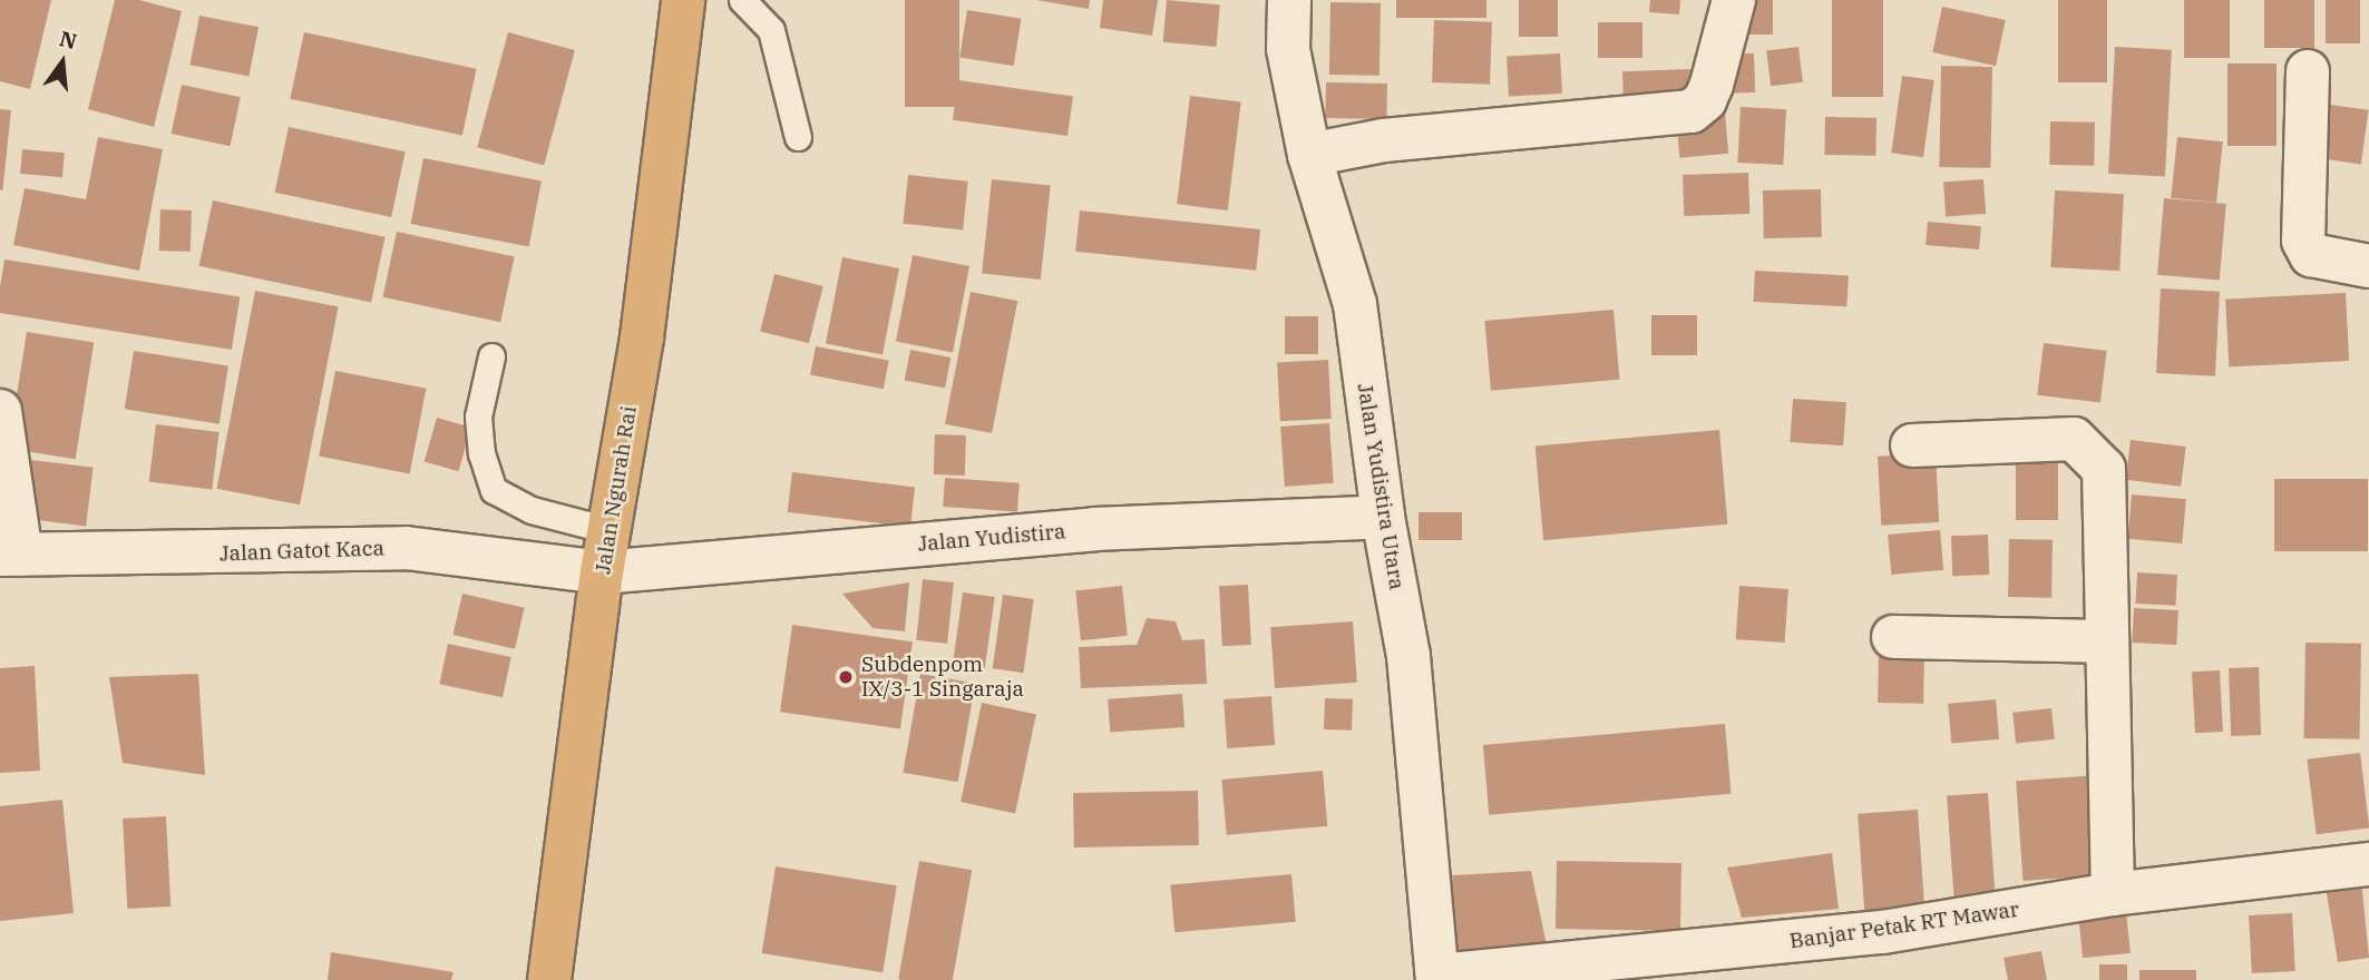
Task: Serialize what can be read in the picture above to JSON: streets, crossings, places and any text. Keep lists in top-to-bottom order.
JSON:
{
  "streets": {
    "highway": ["Jalan Ngurah Rai"],
    "street": [
      "Jalan Yudistira Utara",
      "Jalan Yudistira",
      "Jalan Gatot Kaca",
      "Banjar Petak RT Mawar"
    ]
  },
  "crossings": [
    ["Jalan Yudistira Utara", "Jalan Yudistira"],
    ["Jalan Yudistira Utara", "Banjar Petak RT Mawar"],
    ["Jalan Ngurah Rai", "Jalan Yudistira"],
    ["Jalan Ngurah Rai", "Jalan Gatot Kaca"],
    ["Jalan Yudistira", "Jalan Gatot Kaca"]
  ],
  "places": ["Subdenpom IX/3-1 Singaraja"],
  "north": "top"
}
